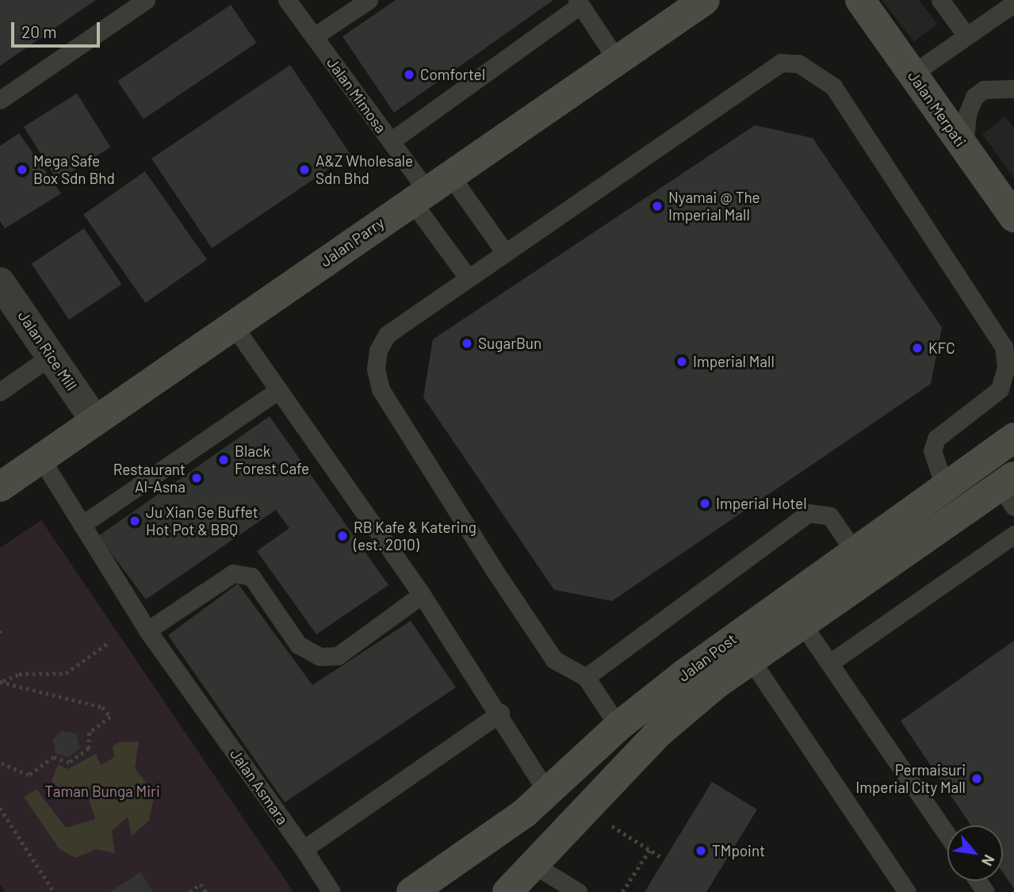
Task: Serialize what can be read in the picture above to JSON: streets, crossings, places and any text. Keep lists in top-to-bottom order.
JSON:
{
  "streets": {
    "street": [
      "Jalan Merpati",
      "Jalan Parry",
      "Jalan Rice Mill",
      "Jalan Post"
    ],
    "lane": ["Jalan Mimosa", "Jalan Asmara"]
  },
  "crossings": [
    ["Jalan Mimosa", "Jalan Parry"],
    ["Jalan Parry", "Jalan Rice Mill"],
    ["Jalan Parry", "Jalan Asmara"]
  ],
  "parks": ["Taman Bunga Miri"],
  "places": [
    "Comfortel",
    "Mega Safe Box Sdn Bhd",
    "A&Z Wholesale Sdn Bhd",
    "Nyamai @ The Imperial Mall",
    "SugarBun",
    "KFC",
    "Imperial Mall",
    "Black Forest Cafe",
    "Restaurant Al-Asna",
    "Imperial Hotel",
    "Ju Xian Ge Buffet Hot Pot & BBQ",
    "RB Kafe & Katering (est. 2010)",
    "Permaisuri Imperial City Mall",
    "TMpoint"
  ],
  "scale_bar": "20 m",
  "north": "bottom right"
}
